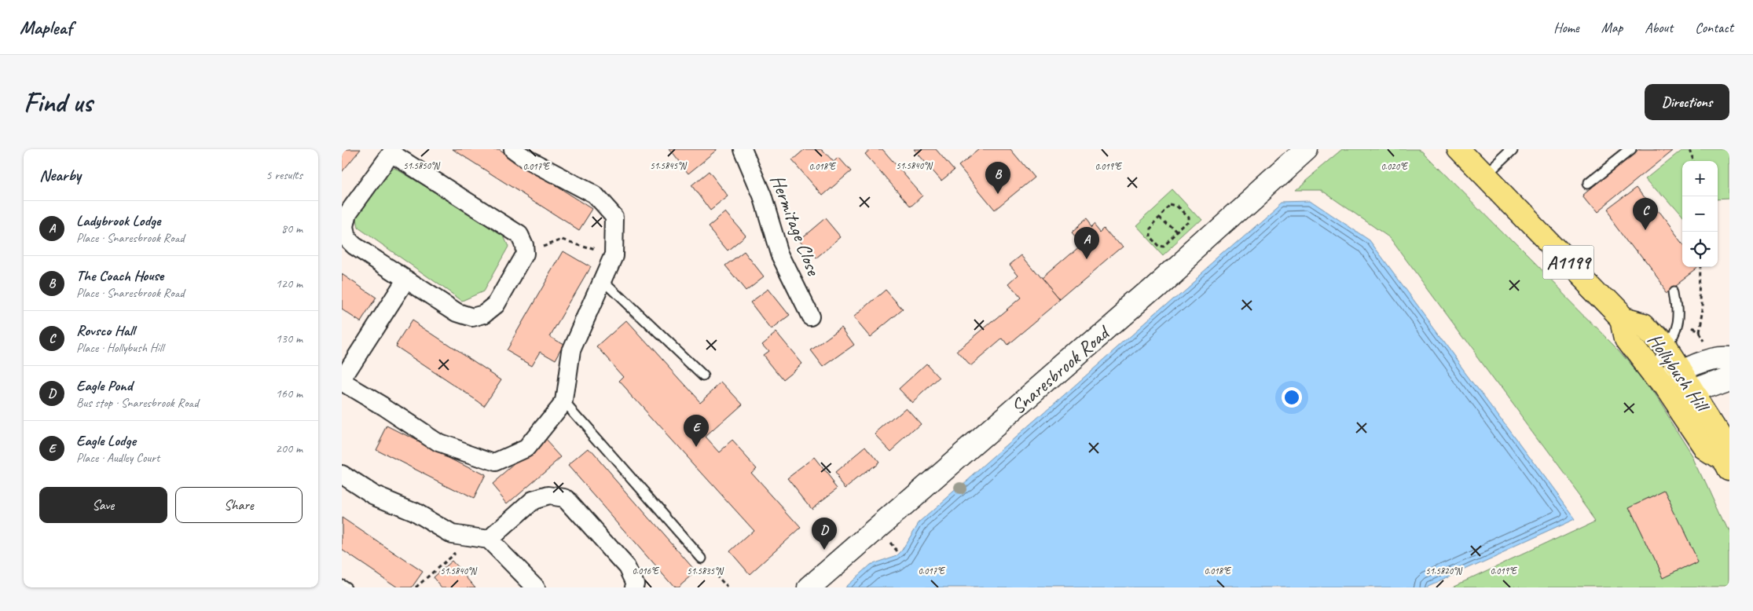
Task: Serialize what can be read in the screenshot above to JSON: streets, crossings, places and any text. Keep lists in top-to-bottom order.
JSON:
{
  "streets": {
    "main road": ["A1199", "Hollybush Hill"],
    "street": ["Hermitage Close", "Snaresbrook Road"]
  },
  "crossings": [
    ["A1199", "Hollybush Hill"]
  ],
  "page": {
    "header": "Mapleaf",
    "nav": [
      "Home",
      "Map",
      "About",
      "Contact"
    ],
    "buttons": [
      "Directions",
      ["Save", "Share"]
    ],
    "title": "Find us",
    "heading": ["Nearby", "5 results"],
    "map_buttons": ["+", "−"],
    "pins": [
      "B",
      "C",
      "A",
      "E",
      "D"
    ],
    "list": [
      {
        "mark": "A",
        "name": "Ladybrook Lodge",
        "note": "Place · Snaresbrook Road",
        "value": "80 m"
      },
      {
        "mark": "B",
        "name": "The Coach House",
        "note": "Place · Snaresbrook Road",
        "value": "120 m"
      },
      {
        "mark": "C",
        "name": "Rovsco Hall",
        "note": "Place · Hollybush Hill",
        "value": "130 m"
      },
      {
        "mark": "D",
        "name": "Eagle Pond",
        "note": "Bus stop · Snaresbrook Road",
        "value": "160 m"
      },
      {
        "mark": "E",
        "name": "Eagle Lodge",
        "note": "Place · Audley Court",
        "value": "200 m"
      }
    ]
  },
  "coordinates": [
    "51.5850°N",
    "51.5845°N",
    "51.5840°N",
    "0.018°E",
    "0.019°E",
    "0.017°E",
    "0.020°E",
    "0.016°E",
    "51.5835°N",
    "51.5820°N"
  ]
}
